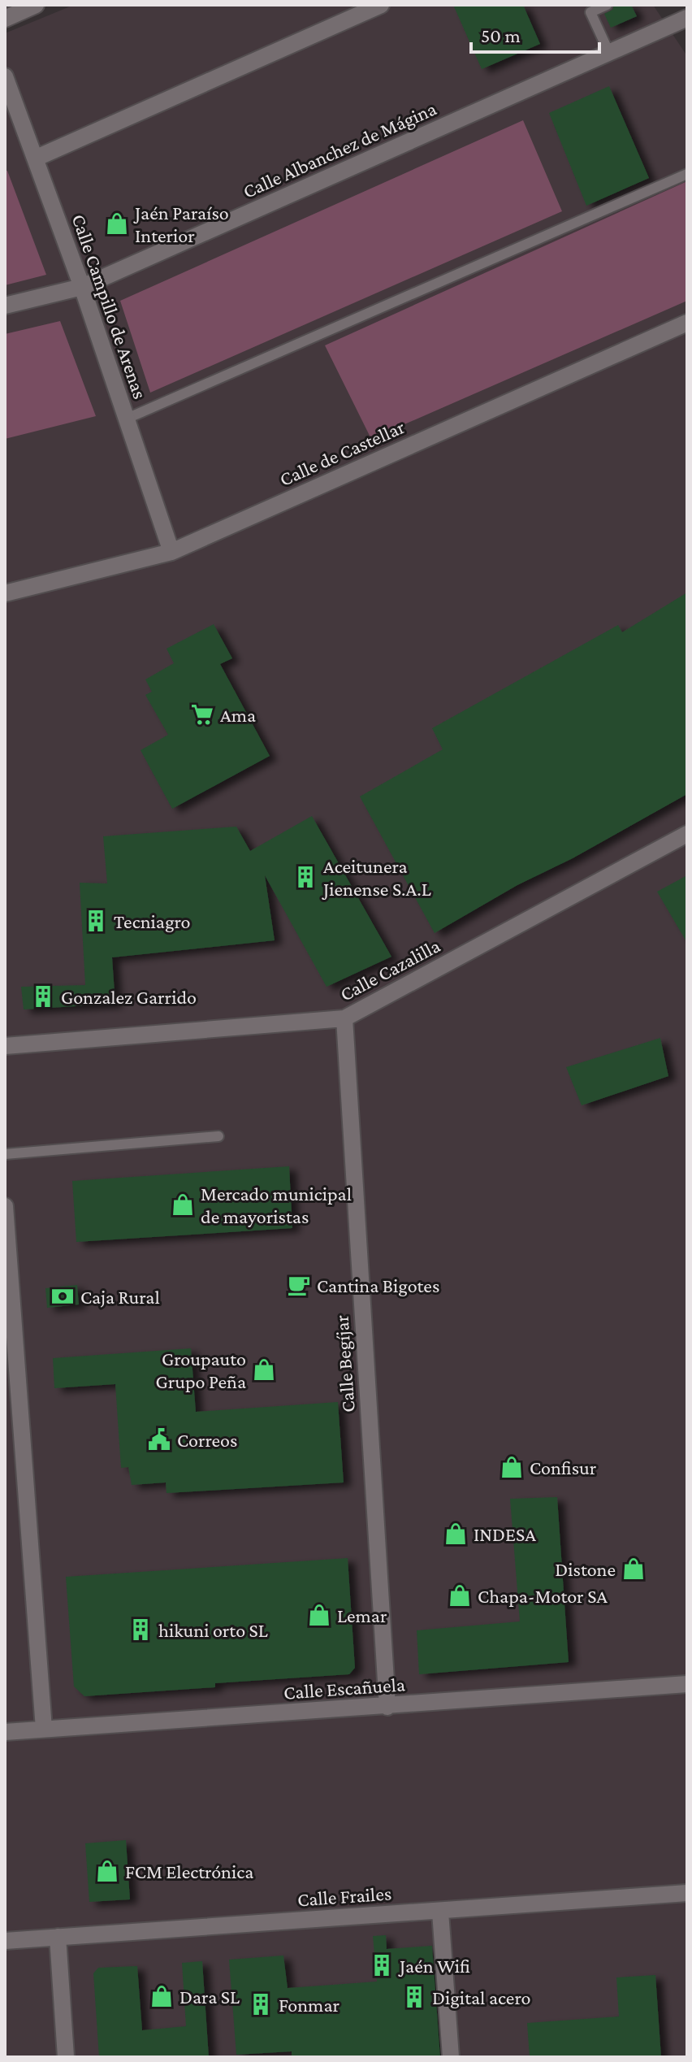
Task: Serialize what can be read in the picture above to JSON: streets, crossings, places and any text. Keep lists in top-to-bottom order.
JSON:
{
  "streets": {
    "street": [
      "Calle Albanchez de Mágina",
      "Calle Campillo de Arenas",
      "Calle de Castellar",
      "Calle Cazalilla",
      "Calle Begíjar",
      "Calle Escañuela",
      "Calle Frailes"
    ]
  },
  "crossings": [
    ["Calle Albanchez de Mágina", "Calle Campillo de Arenas"],
    ["Calle Campillo de Arenas", "Calle de Castellar"],
    ["Calle Cazalilla", "Calle Begíjar"],
    ["Calle Begíjar", "Calle Escañuela"]
  ],
  "places": {
    "shop": [
      "Jaén Paraíso Interior",
      "Mercado municipal de mayoristas",
      "Groupauto Grupo Peña",
      "Confisur",
      "INDESA",
      "Distone",
      "Chapa-Motor SA",
      "Lemar",
      "FCM Electrónica",
      "Dara SL"
    ],
    "supermarket": ["Ama"],
    "building": [
      "Aceitunera Jienense S.A.L",
      "Tecniagro",
      "Gonzalez Garrido",
      "hikuni orto SL",
      "Jaén Wifi",
      "Digital acero",
      "Fonmar"
    ],
    "cafe": ["Cantina Bigotes"],
    "bank": ["Caja Rural"],
    "public building": ["Correos"]
  },
  "scale_bar": "50 m"
}
